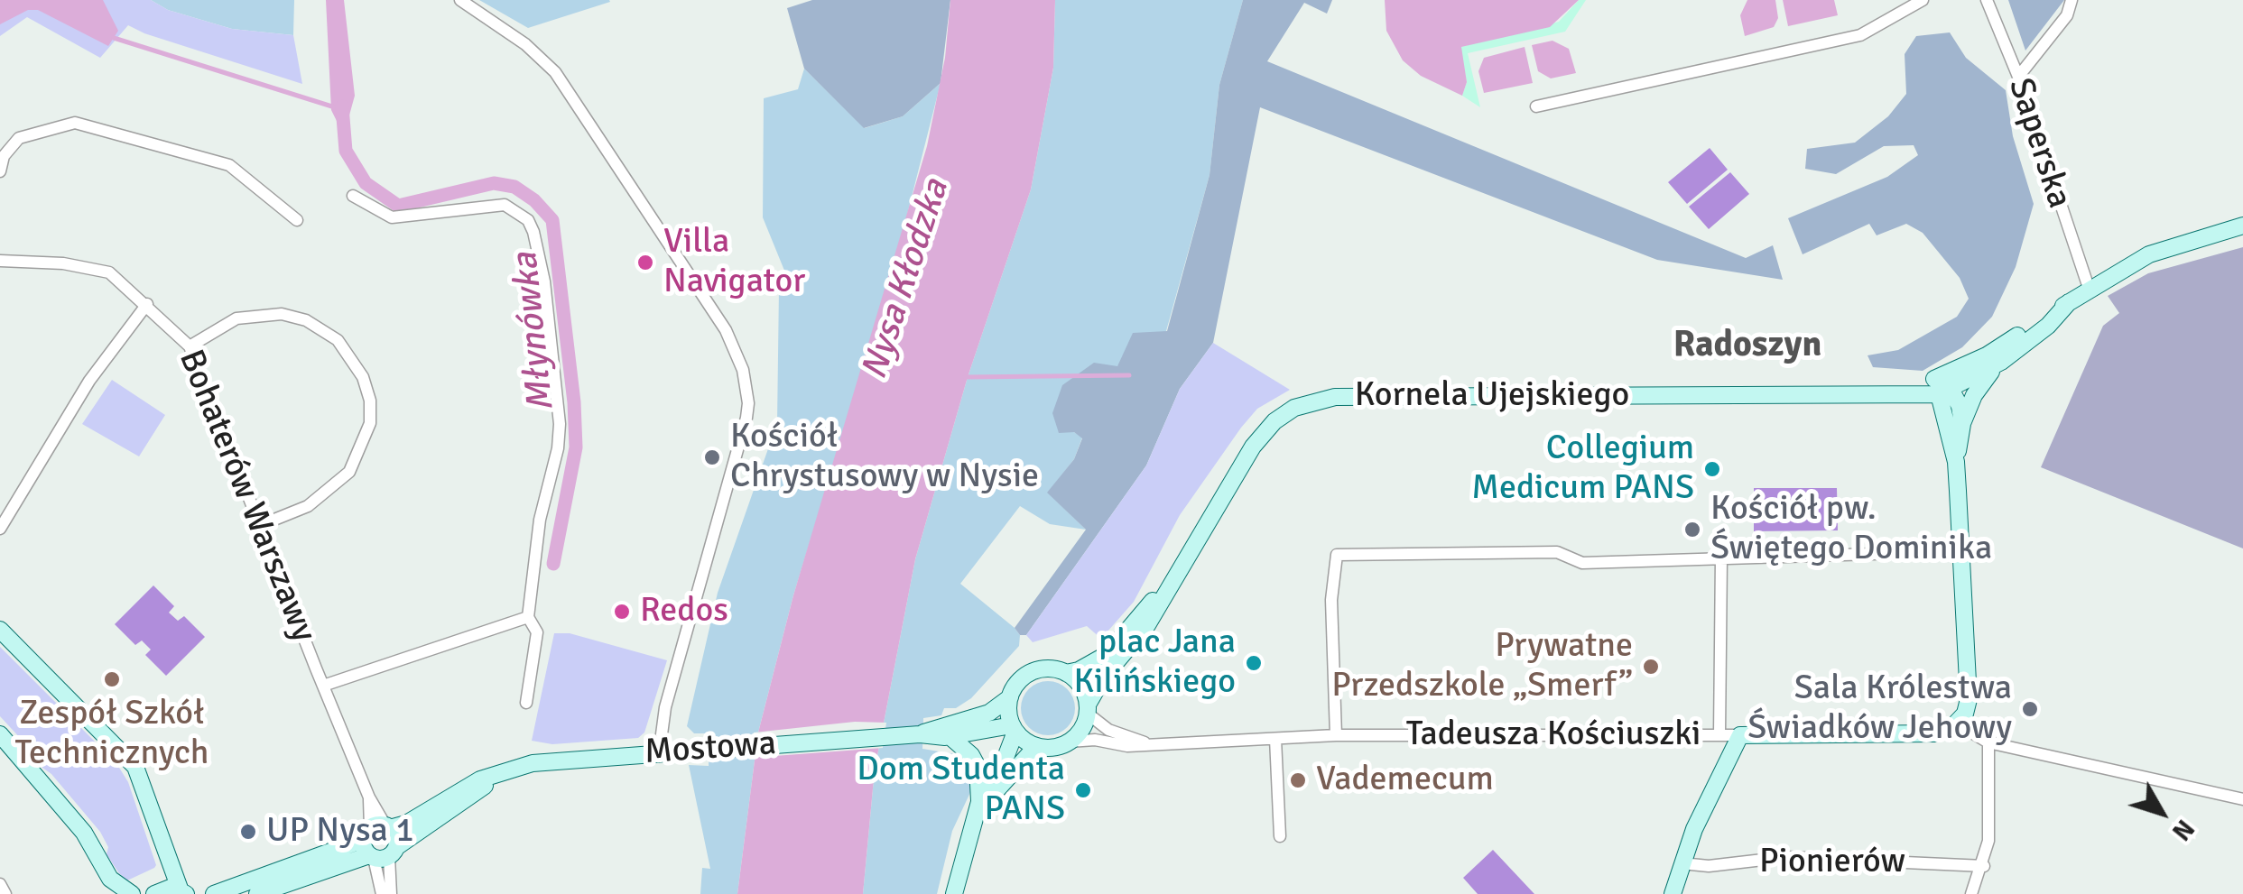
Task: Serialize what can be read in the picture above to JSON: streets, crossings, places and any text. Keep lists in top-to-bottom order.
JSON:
{
  "streets": {
    "street": [
      "Saperska",
      "Kornela Ujejskiego",
      "Bohaterów Warszawy",
      "Tadeusza Kościuszki",
      "Mostowa",
      "Pionierów"
    ]
  },
  "crossings": [
    ["Kornela Ujejskiego", "Tadeusza Kościuszki"],
    ["Kornela Ujejskiego", "Mostowa"],
    ["Bohaterów Warszawy", "Mostowa"],
    ["Tadeusza Kościuszki", "Mostowa"]
  ],
  "districts": ["Radoszyn"],
  "water": ["Nysa Kłodzka", "Młynówka"],
  "places": [
    "Villa Navigator",
    "Kościół Chrystusowy w Nysie",
    "Collegium Medicum PANS",
    "Kościół pw. Świętego Dominika",
    "Redos",
    "plac Jana Kilińskiego",
    "Prywatne Przedszkole „Smerf”",
    "Zespół Szkół Technicznych",
    "Sala Królestwa Świadków Jehowy",
    "Vademecum",
    "Dom Studenta PANS",
    "UP Nysa 1"
  ],
  "north": "bottom right"
}
